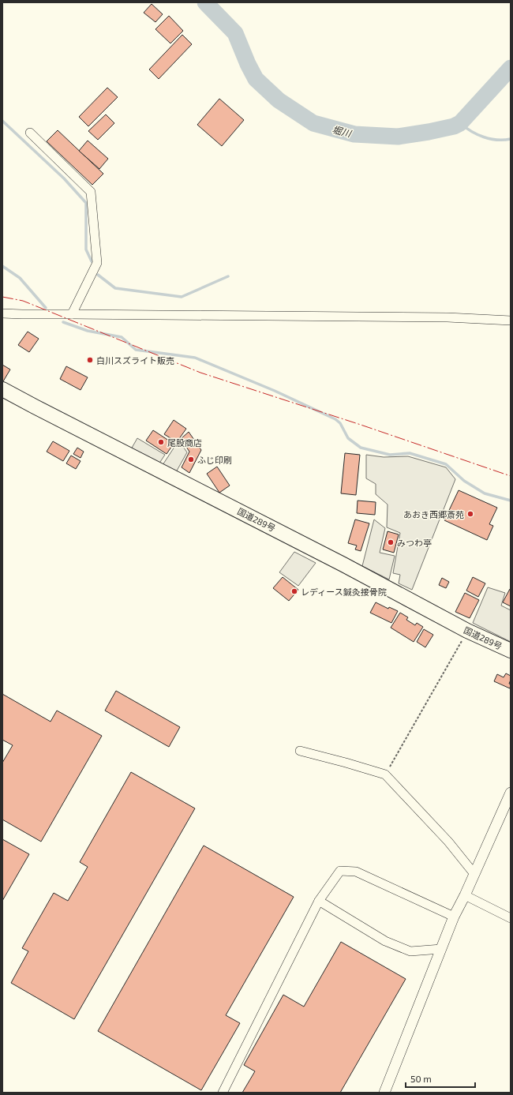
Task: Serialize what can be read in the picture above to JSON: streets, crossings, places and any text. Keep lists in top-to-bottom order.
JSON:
{
  "streets": {
    "highway": ["国道289号"]
  },
  "water": ["堀川"],
  "places": [
    "白川スズライト販売",
    "尾股商店",
    "ふじ印刷",
    "あおき西郷斎苑",
    "みつわ亭",
    "レディース鍼灸接骨院"
  ],
  "scale_bar": "50 m"
}
